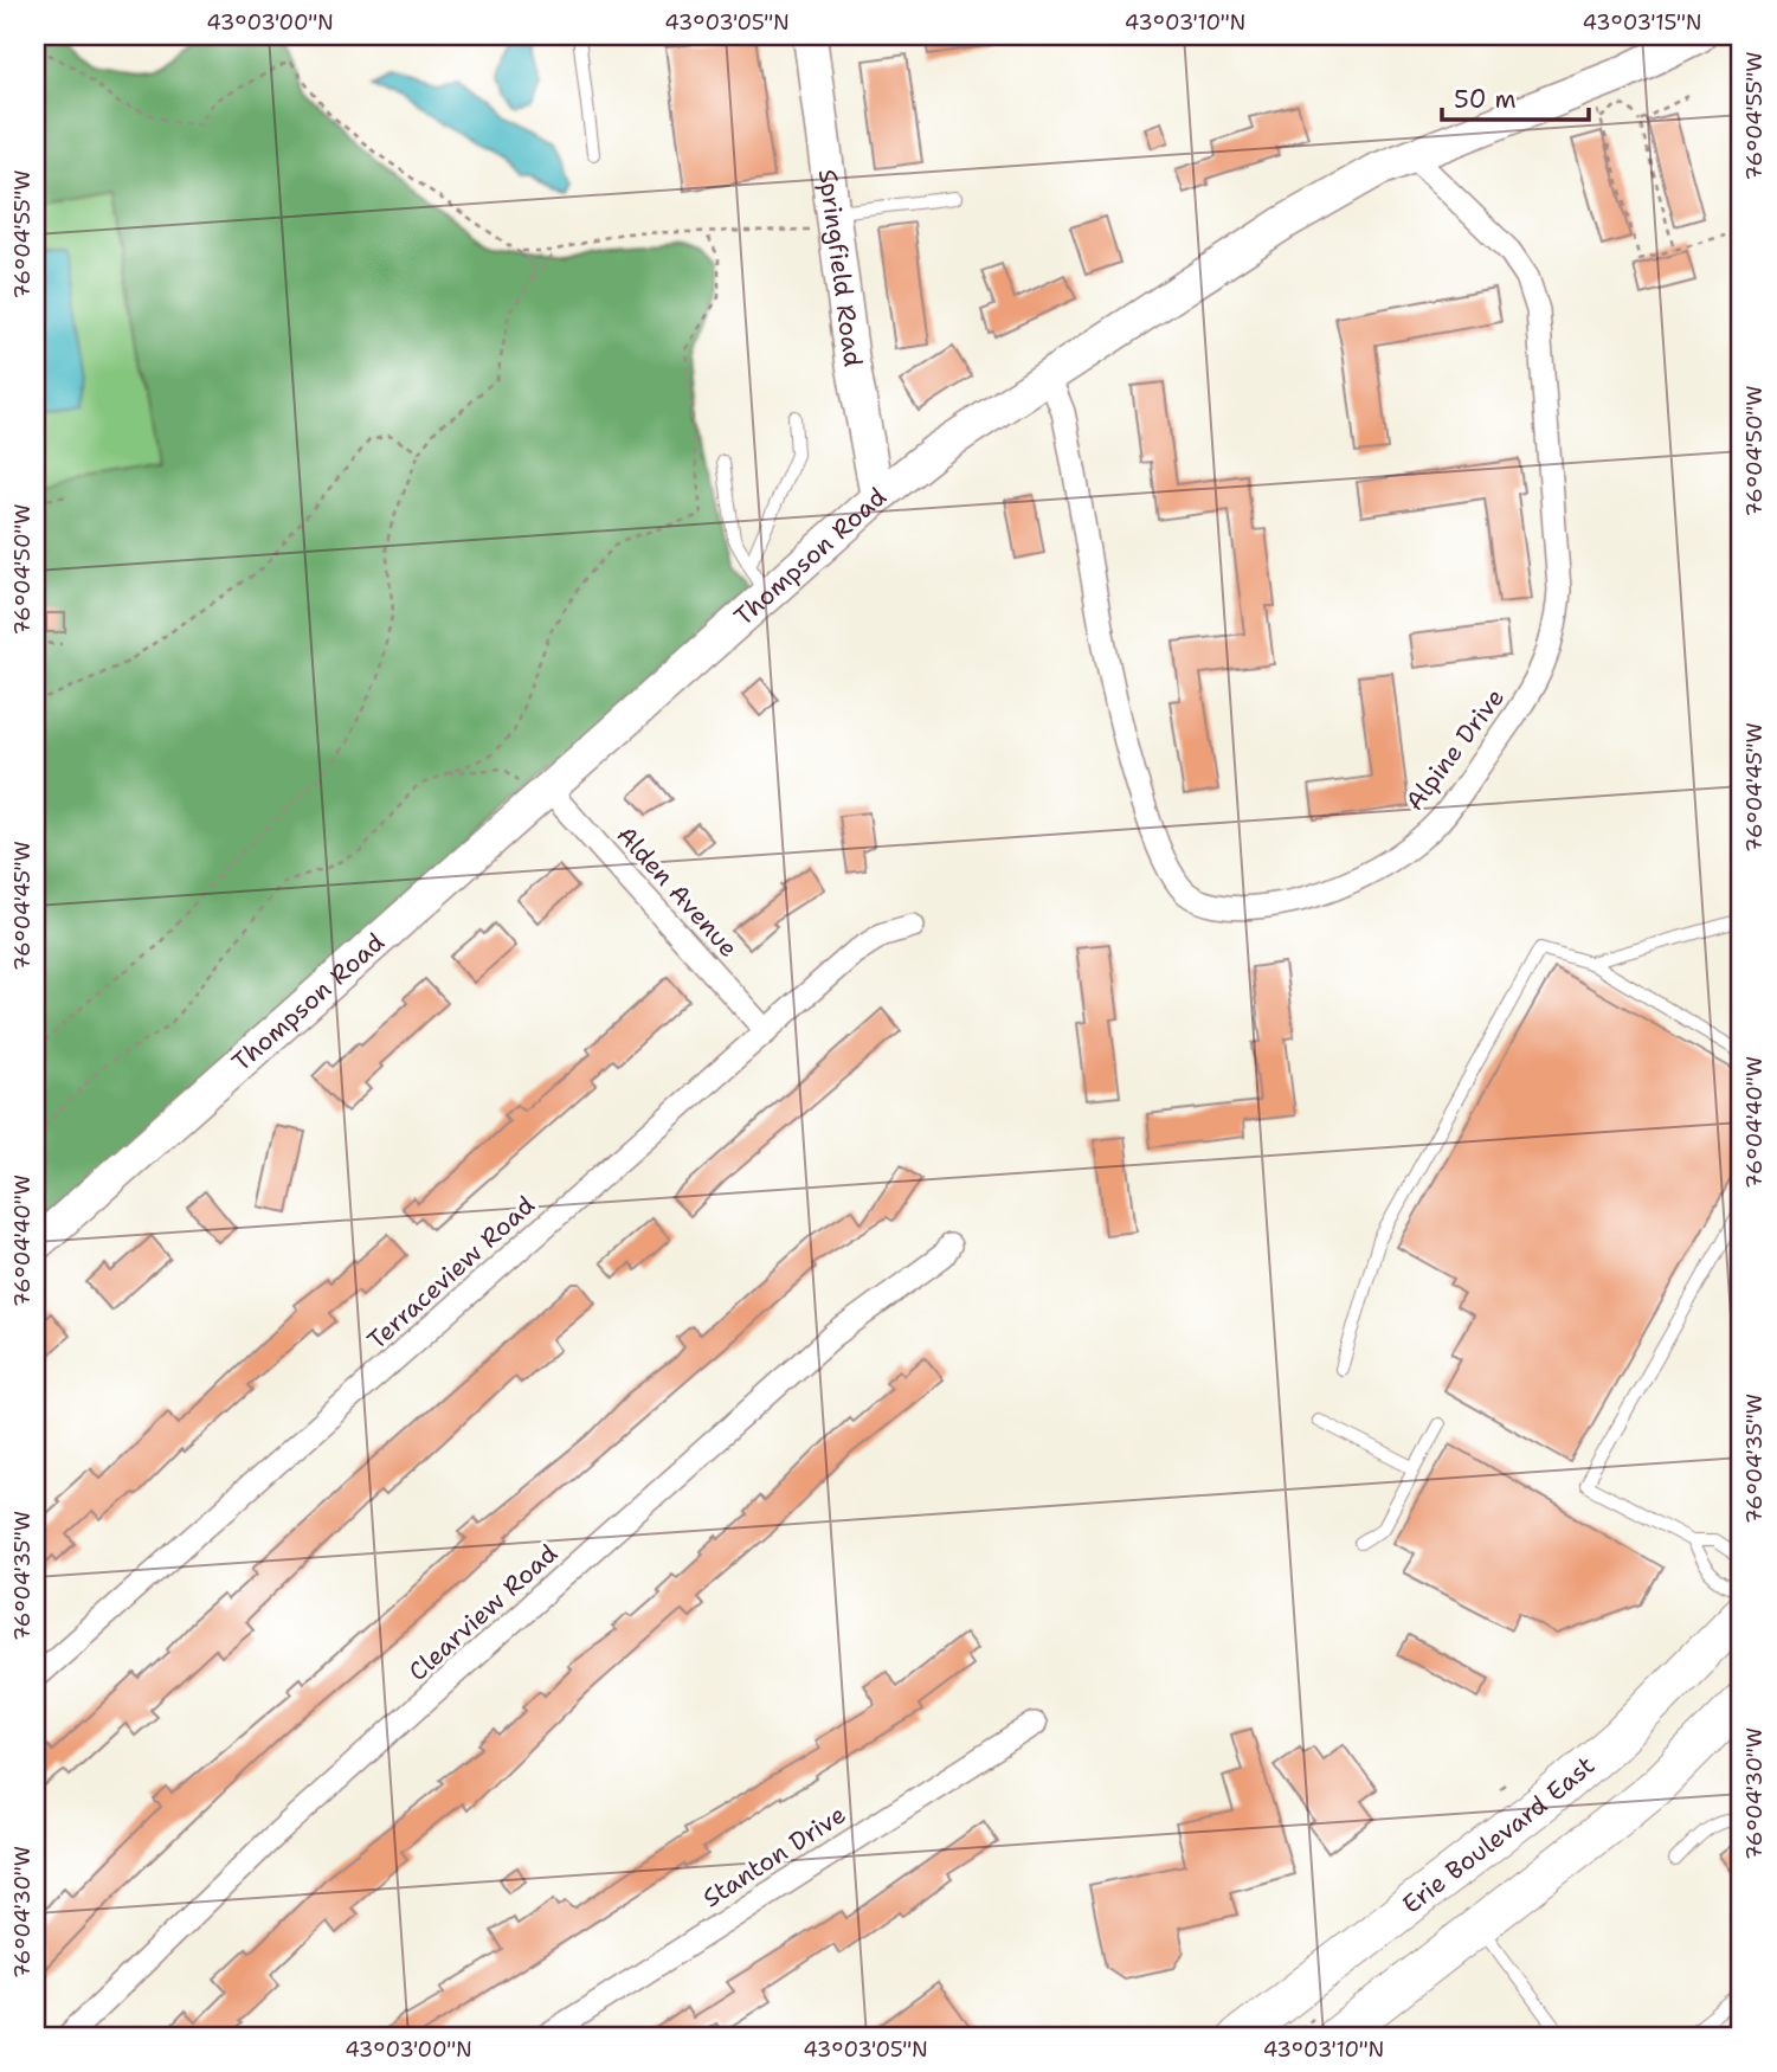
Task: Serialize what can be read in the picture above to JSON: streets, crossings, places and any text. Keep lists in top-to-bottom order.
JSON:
{
  "streets": {
    "main road": ["Erie Boulevard East"],
    "street": [
      "Springfield Road",
      "Thompson Road",
      "Alpine Drive",
      "Alden Avenue",
      "Terraceview Road",
      "Clearview Road",
      "Stanton Drive"
    ]
  },
  "crossings": [
    ["Springfield Road", "Thompson Road"],
    ["Thompson Road", "Alpine Drive"],
    ["Thompson Road", "Alden Avenue"],
    ["Alden Avenue", "Terraceview Road"]
  ],
  "scale_bar": "50 m",
  "coordinates": [
    "43°03'00\"N",
    "43°03'05\"N",
    "43°03'10\"N",
    "43°03'15\"N",
    "76°04'55\"W",
    "76°04'50\"W",
    "76°04'45\"W",
    "76°04'40\"W",
    "76°04'35\"W",
    "76°04'30\"W"
  ]
}
